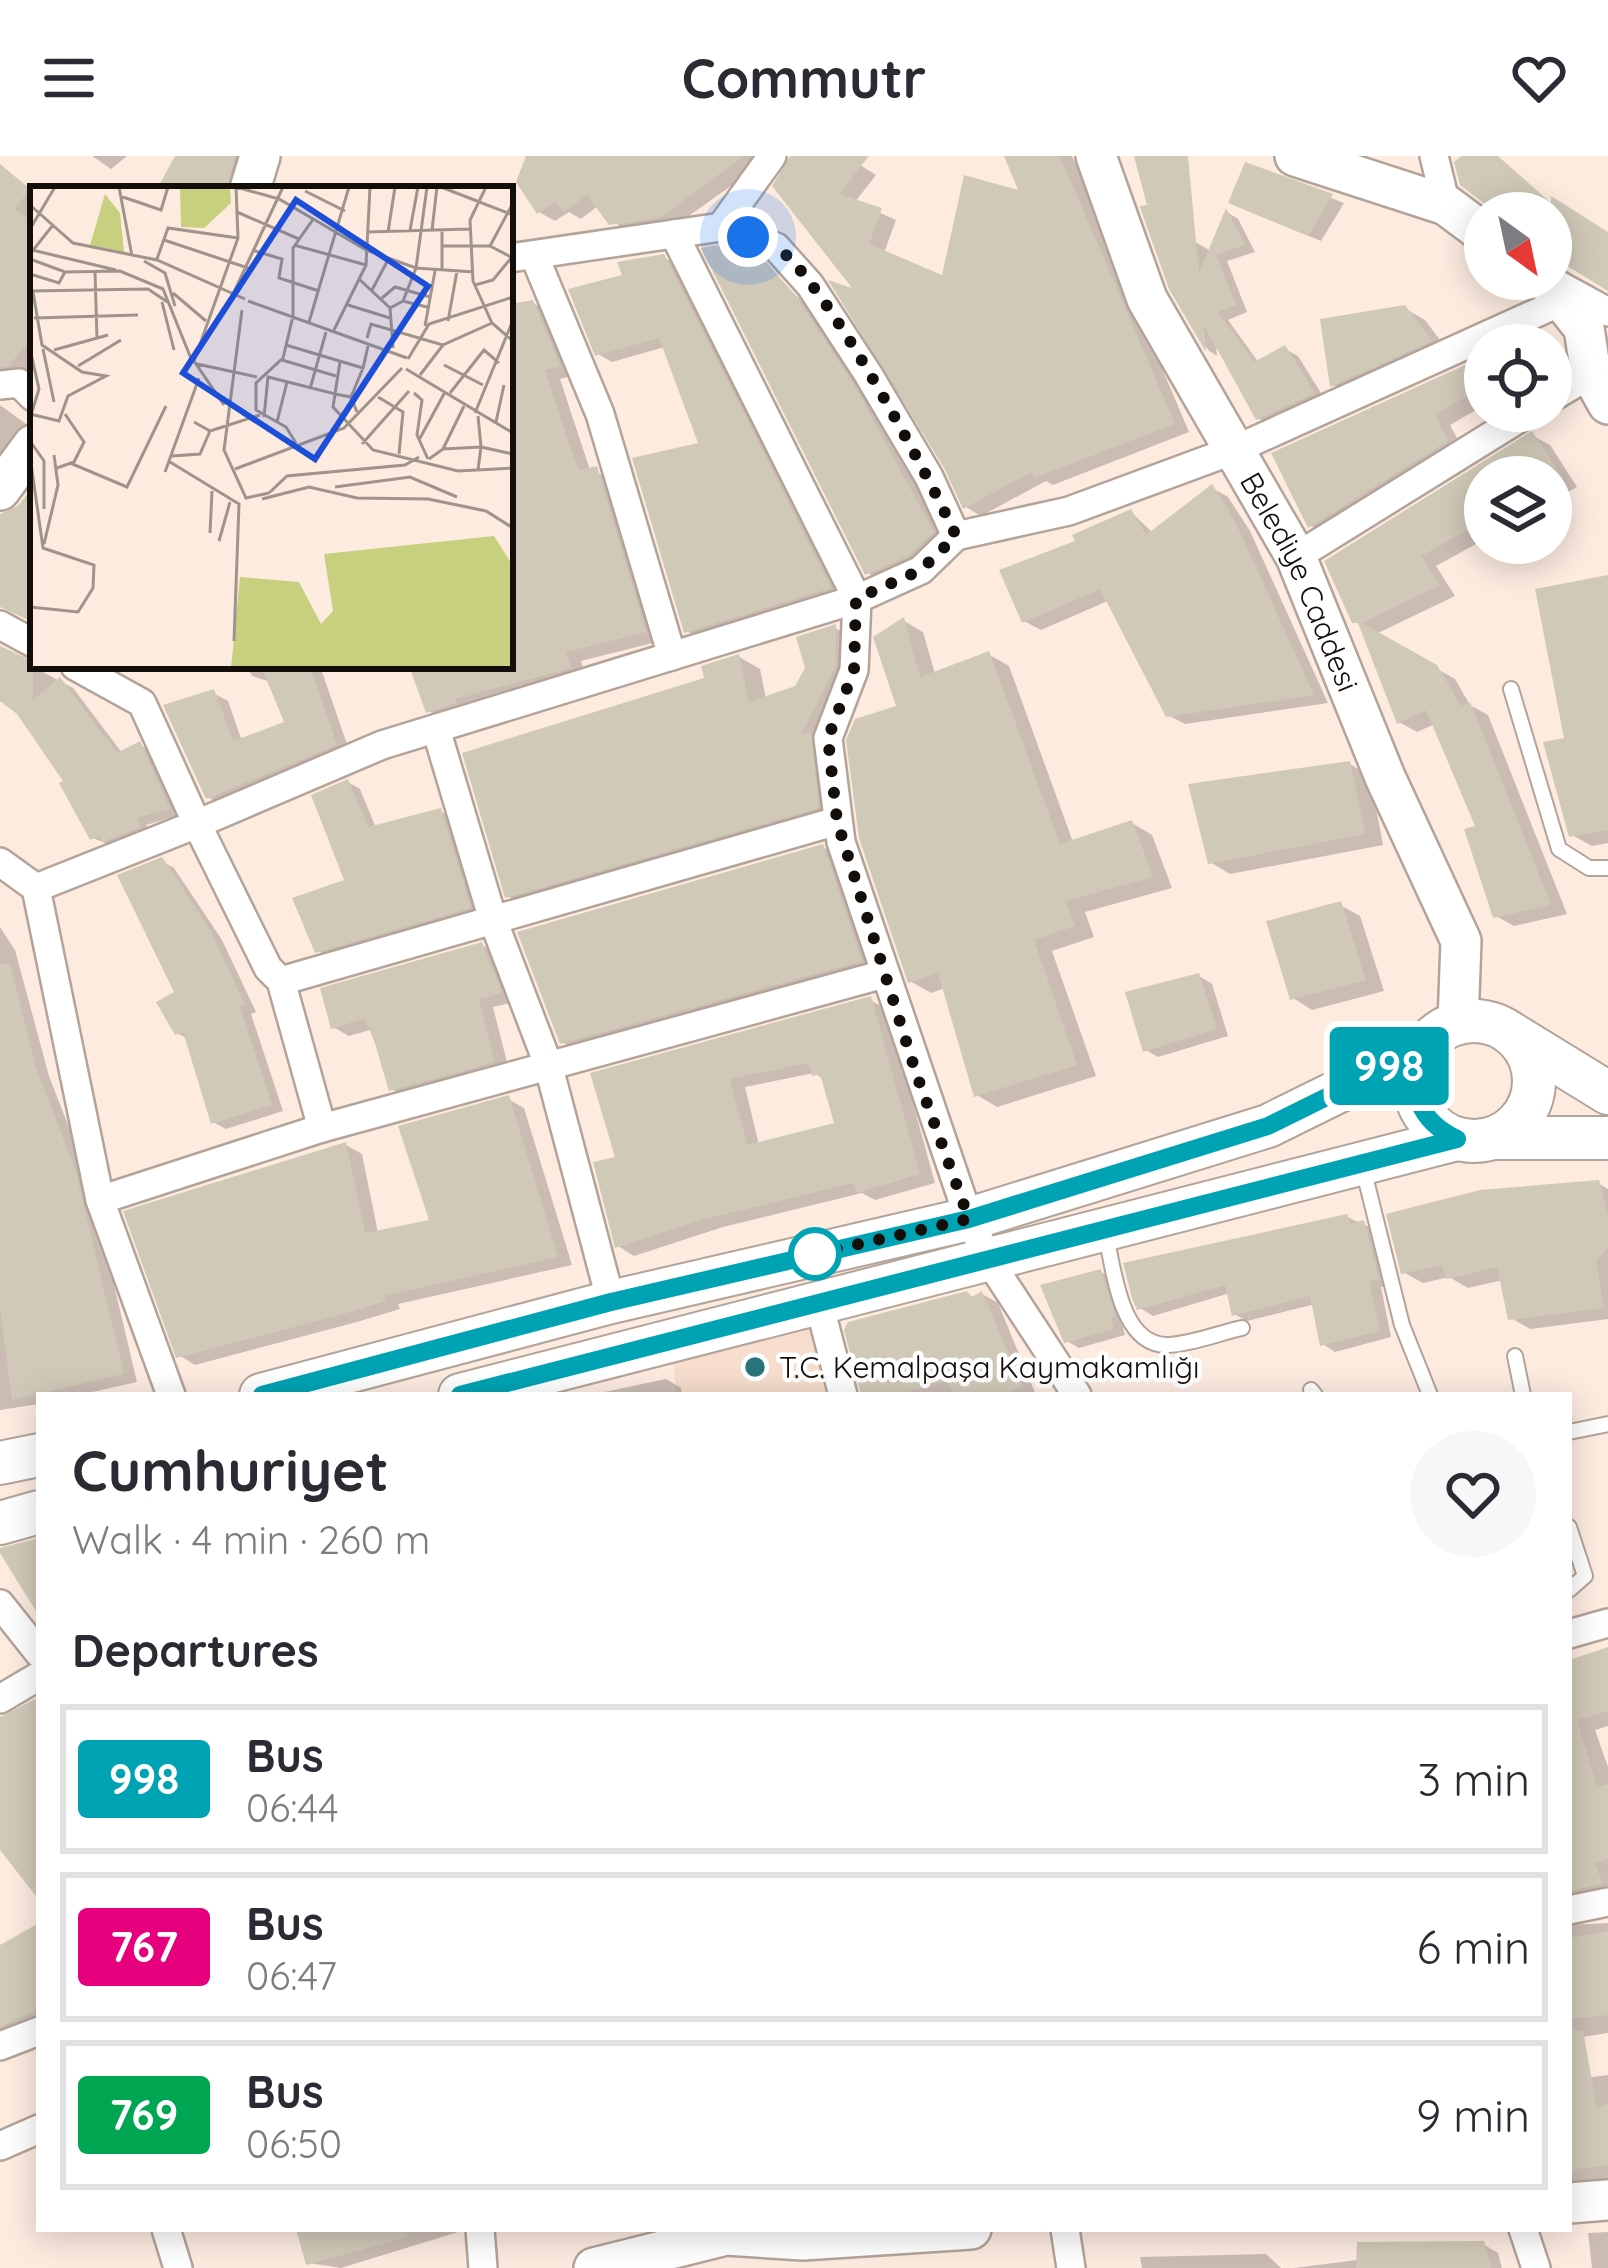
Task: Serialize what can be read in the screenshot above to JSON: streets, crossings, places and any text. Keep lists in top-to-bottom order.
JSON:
{
  "streets": {
    "main road": ["Belediye Caddesi"]
  },
  "places": ["T.C. Kemalpaşa Kaymakamlığı"],
  "lines": ["bus line 998"],
  "north": "bottom right",
  "page": {
    "header": "Commutr",
    "on_map": "998",
    "heading": [
      ["Cumhuriyet", "Walk · 4 min · 260 m"],
      "Departures"
    ],
    "list": [
      {
        "mark": "998",
        "name": "Bus",
        "note": "06:44",
        "value": "3 min"
      },
      {
        "mark": "767",
        "name": "Bus",
        "note": "06:47",
        "value": "6 min"
      },
      {
        "mark": "769",
        "name": "Bus",
        "note": "06:50",
        "value": "9 min"
      }
    ]
  }
}
